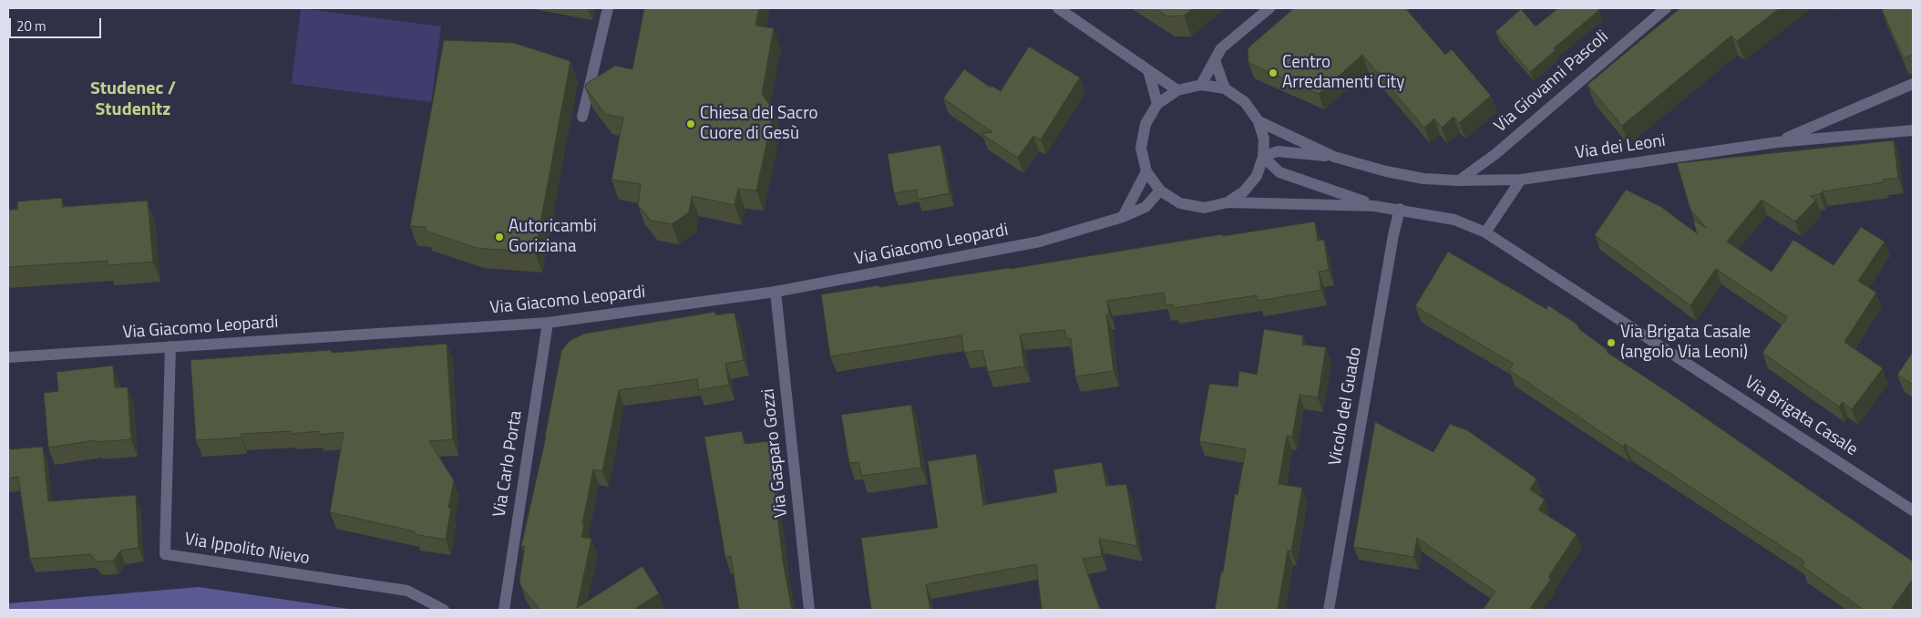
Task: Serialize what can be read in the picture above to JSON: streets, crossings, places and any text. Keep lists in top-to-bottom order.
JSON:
{
  "streets": {
    "street": [
      "Via Giovanni Pascoli",
      "Via dei Leoni",
      "Via Giacomo Leopardi",
      "Vicolo del Guado",
      "Via Brigata Casale",
      "Via Gasparo Gozzi",
      "Via Carlo Porta",
      "Via Ippolito Nievo"
    ]
  },
  "crossings": [
    ["Via Giovanni Pascoli", "Via dei Leoni"],
    ["Via dei Leoni", "Via Giacomo Leopardi"],
    ["Via dei Leoni", "Via Brigata Casale"],
    ["Via Giacomo Leopardi", "Via Brigata Casale"],
    ["Via Giacomo Leopardi", "Via Gasparo Gozzi"],
    ["Via Giacomo Leopardi", "Via Carlo Porta"],
    ["Via Giacomo Leopardi", "Via Ippolito Nievo"],
    ["Vicolo del Guado", "Via Brigata Casale"]
  ],
  "districts": ["Studenec / Studenitz"],
  "places": [
    "Centro Arredamenti City",
    "Chiesa del Sacro Cuore di Gesù",
    "Autoricambi Goriziana",
    "Via Brigata Casale (angolo Via Leoni)"
  ],
  "scale_bar": "20 m"
}
